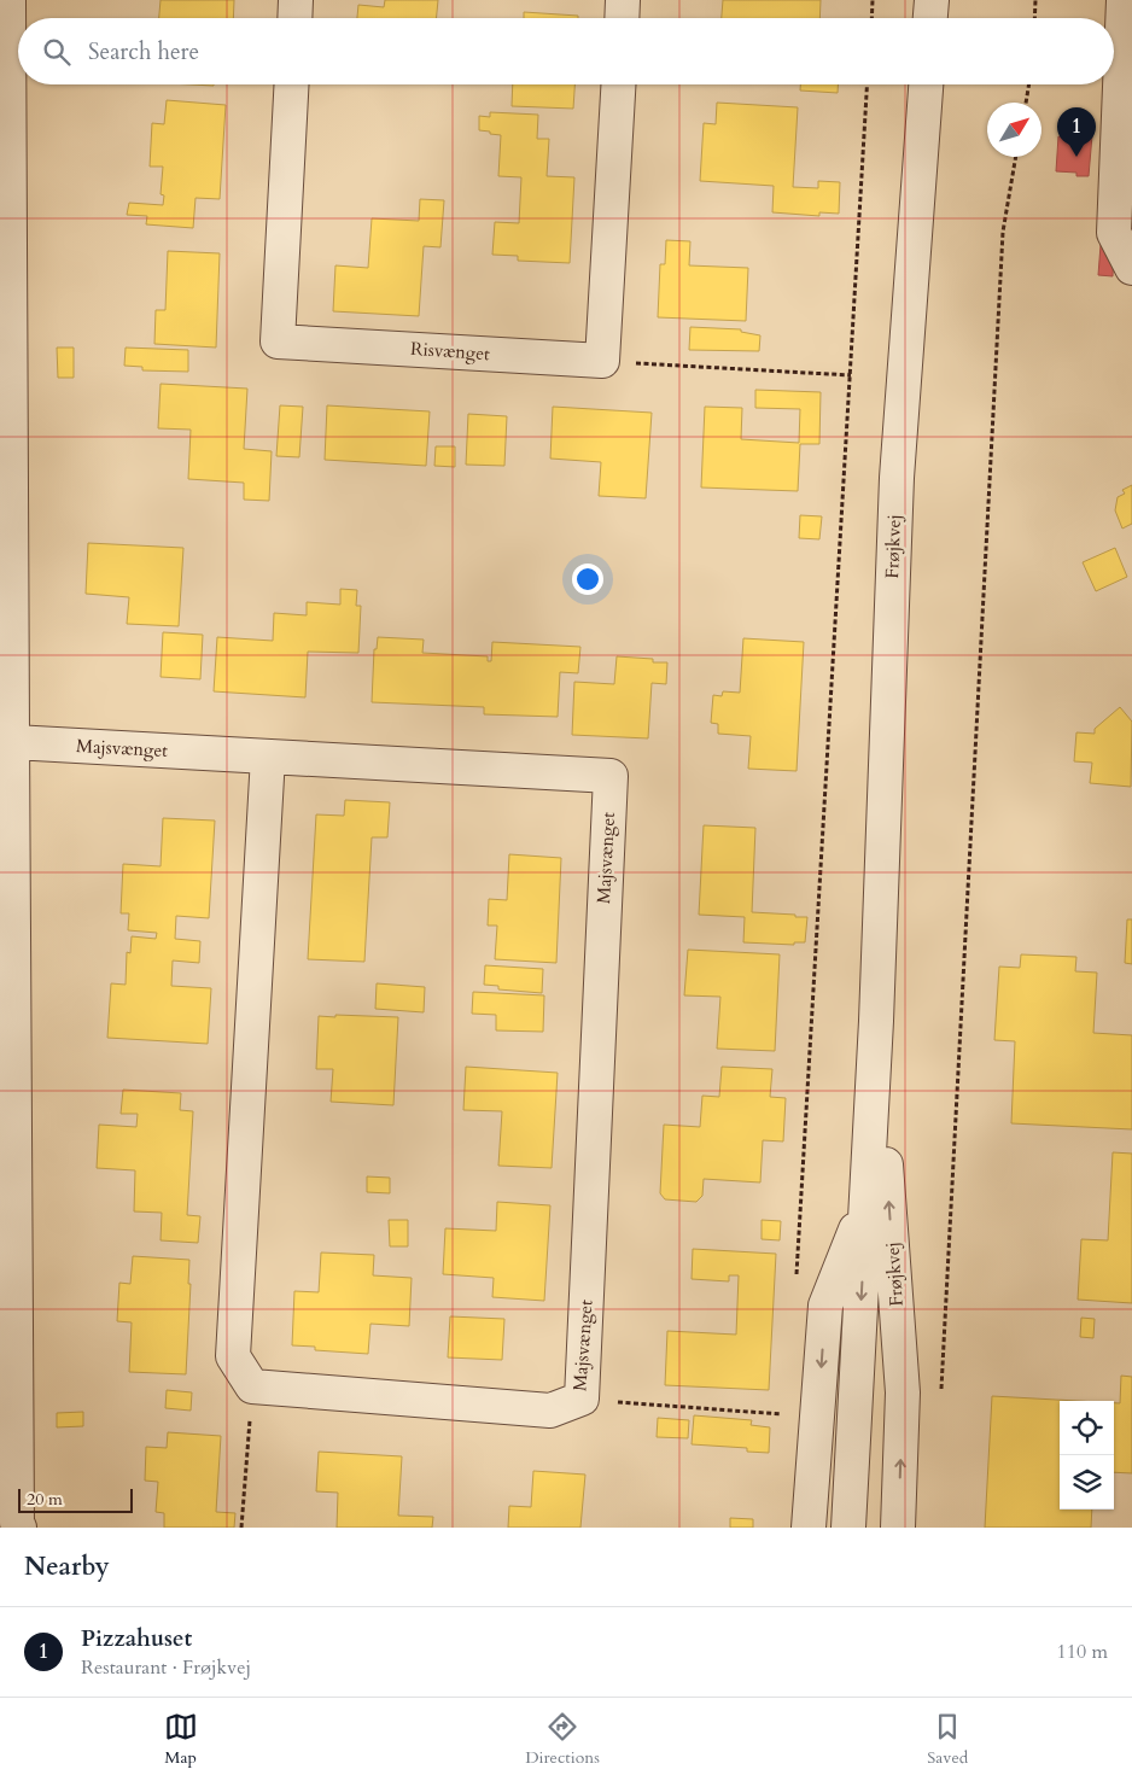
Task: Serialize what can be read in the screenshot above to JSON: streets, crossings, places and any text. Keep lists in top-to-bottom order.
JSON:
{
  "streets": {
    "street": ["Risvænget", "Frøjkvej", "Majsvænget"]
  },
  "scale_bar": "20 m",
  "north": "top right",
  "page": {
    "search": "Search here",
    "pins": "1",
    "scale": "20 m",
    "heading": "Nearby",
    "list": [
      {
        "mark": "1",
        "name": "Pizzahuset",
        "note": "Restaurant · Frøjkvej",
        "value": "110 m"
      }
    ],
    "nav": ["Map", "Directions", "Saved"]
  }
}
